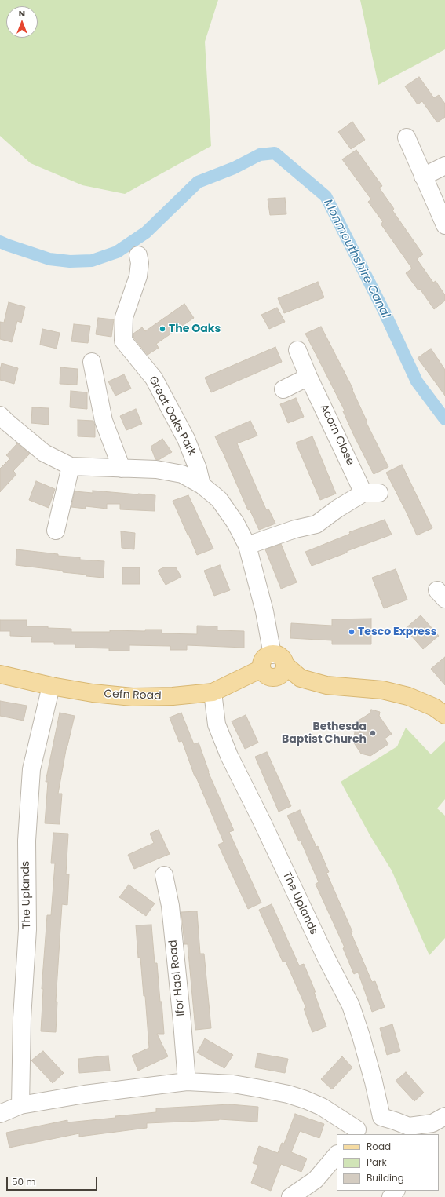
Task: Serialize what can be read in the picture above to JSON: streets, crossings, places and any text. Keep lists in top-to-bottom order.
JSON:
{
  "streets": {
    "main road": ["Cefn Road"],
    "street": [
      "Great Oaks Park",
      "Acorn Close",
      "The Uplands",
      "Ifor Hael Road"
    ]
  },
  "crossings": [
    ["Cefn Road", "The Uplands"]
  ],
  "water": ["Monmouthshire Canal"],
  "places": ["The Oaks", "Tesco Express", "Bethesda Baptist Church"],
  "legend": ["Road", "Park", "Building"],
  "scale_bar": "50 m",
  "north": "top"
}
